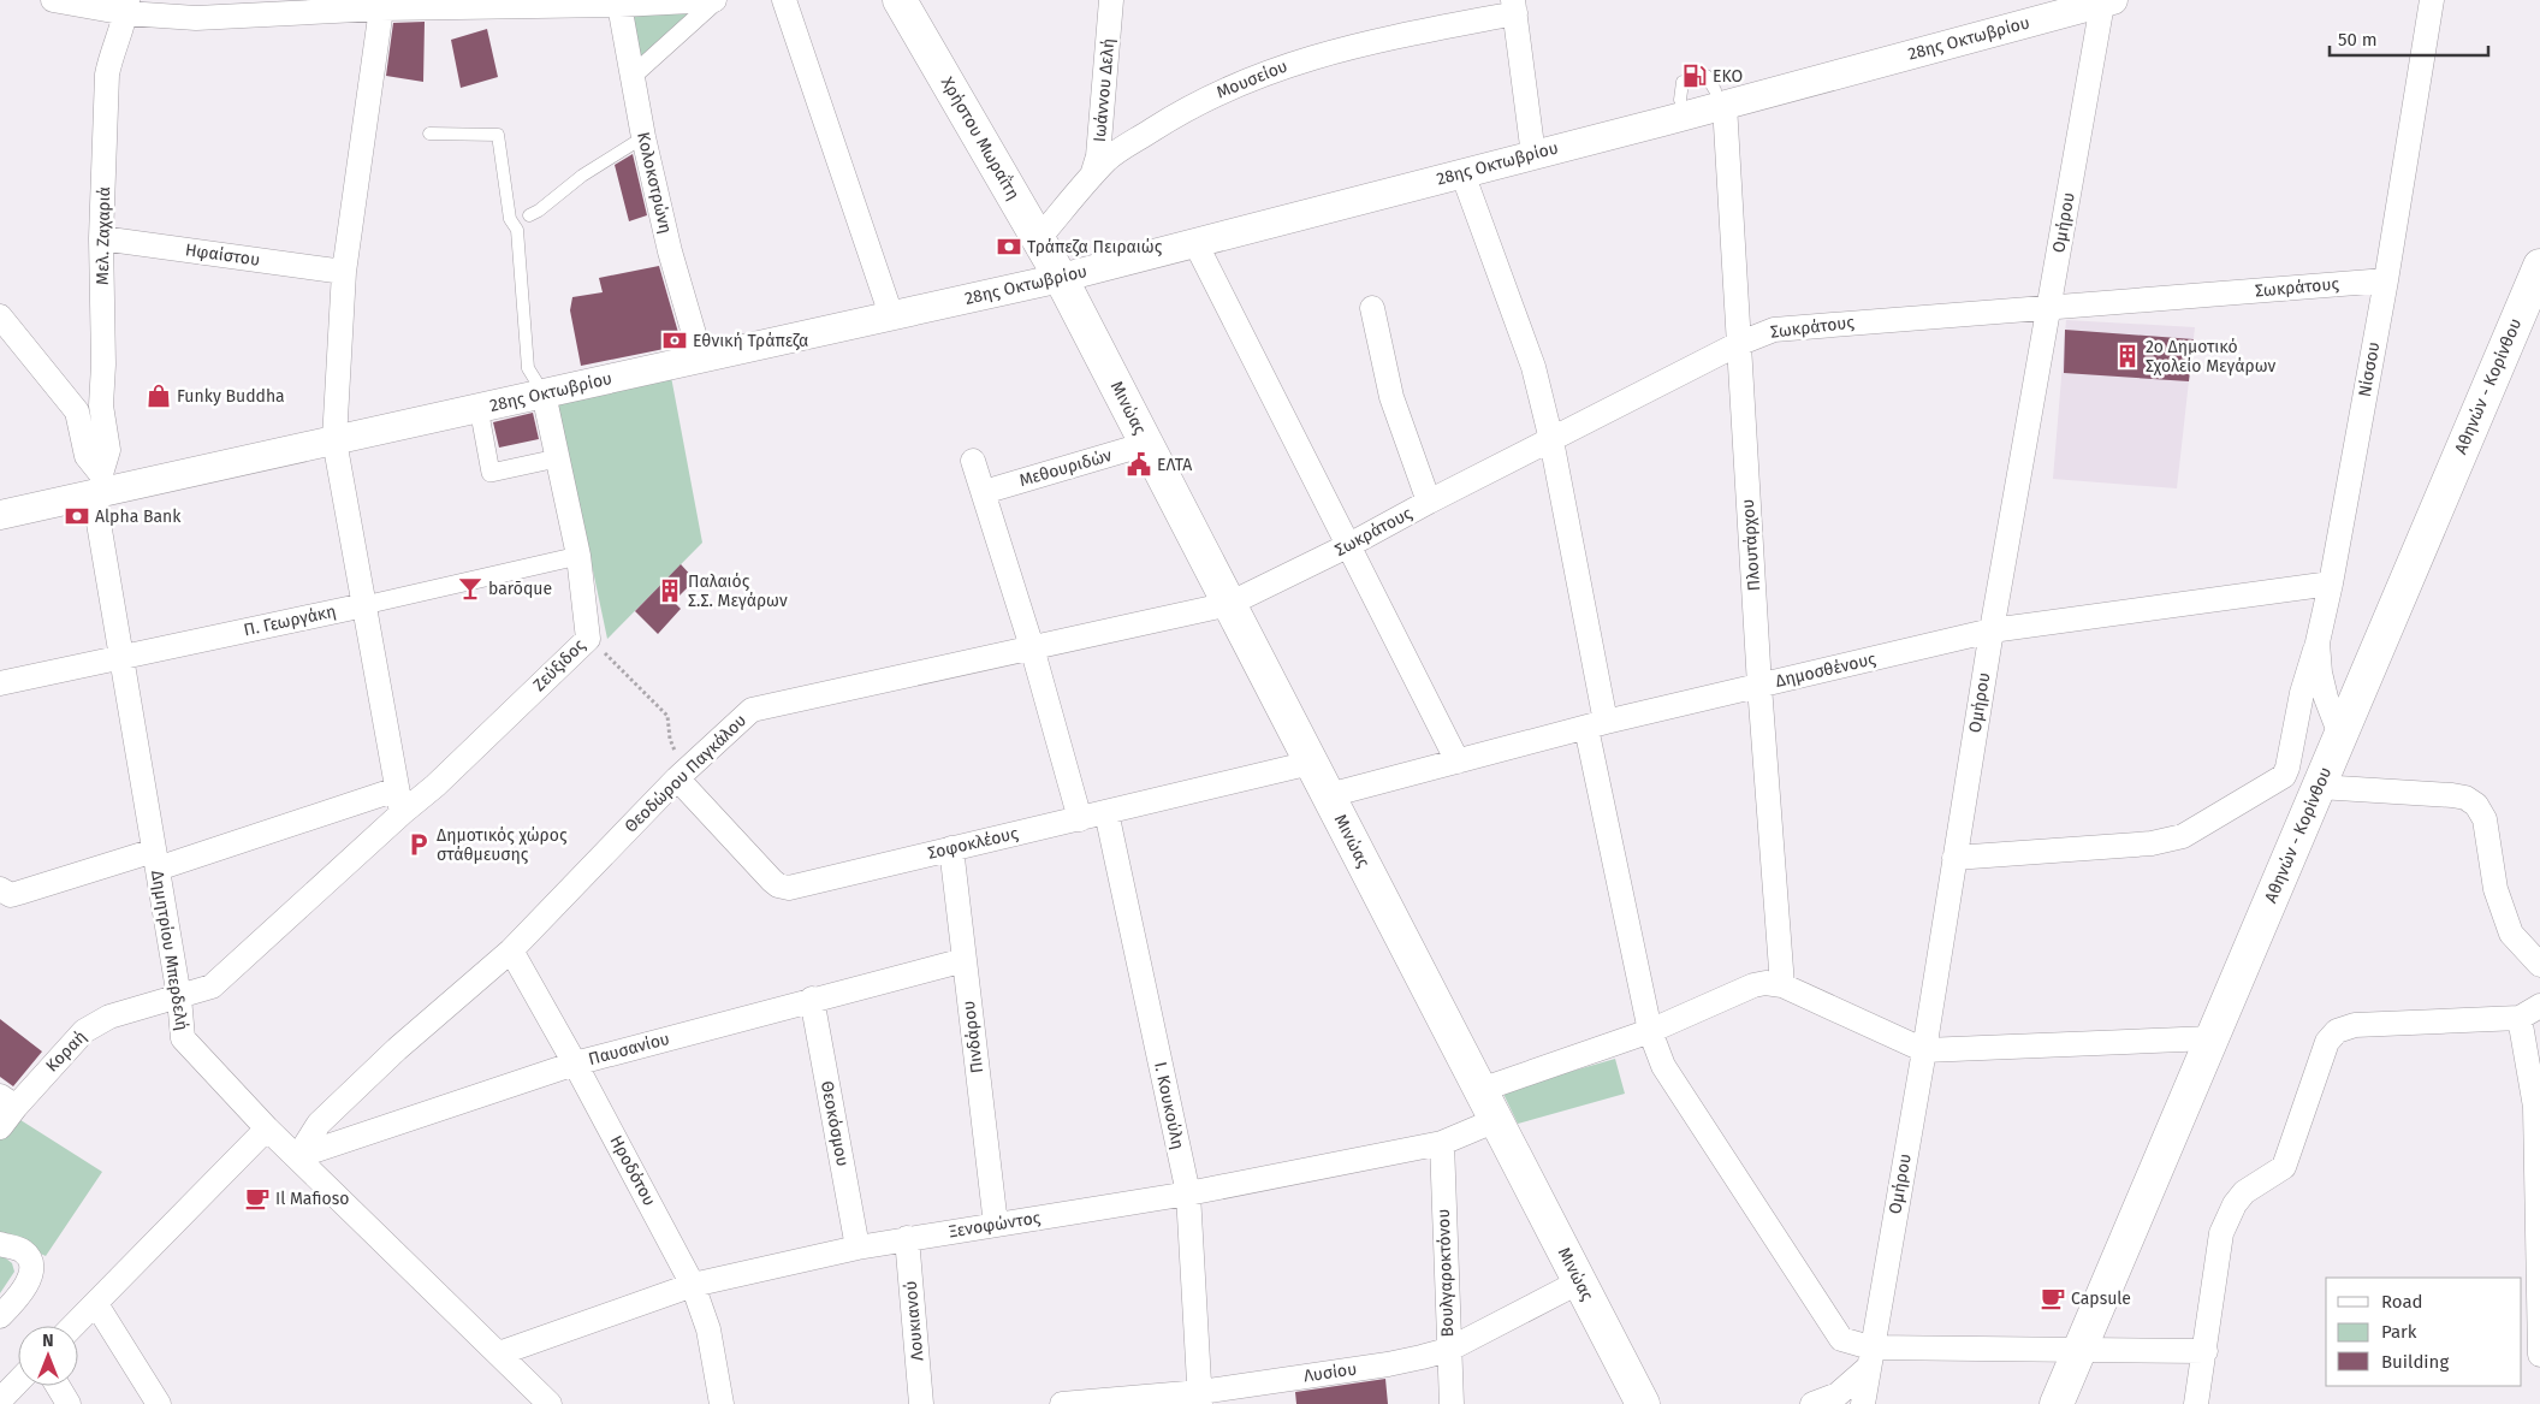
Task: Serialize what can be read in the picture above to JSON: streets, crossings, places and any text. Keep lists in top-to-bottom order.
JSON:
{
  "streets": {
    "main road": ["Χρήστου Μωραΐτη", "Αθηνών - Κορίνθου", "Μινώας"],
    "street": [
      "28ης Οκτωβρίου",
      "Μουσείου",
      "Ιωάννου Δελή",
      "Κολοκοτρώνη",
      "Ομήρου",
      "Μελ. Ζαχαριά",
      "Ηφαίστου",
      "Σωκράτους",
      "Νίσσου",
      "Μεθουριδών",
      "Πλουτάρχου",
      "Π. Γεωργάκη",
      "Ζεύξιδος",
      "Δημοσθένους",
      "Θεοδώρου Παγκάλου",
      "Σοφοκλέους",
      "Δημητρίου Μπερδελή",
      "Πινδάρου",
      "Παυσανίου",
      "Κοραή",
      "Ι. Κουκούλη",
      "Θεοκόσμου",
      "Ηροδότου",
      "Ξενοφώντος",
      "Βουλγαροκτόνου",
      "Λουκιανού",
      "Λυσίου"
    ]
  },
  "crossings": [
    ["28ης Οκτωβρίου", "Χρήστου Μωραΐτη"],
    ["28ης Οκτωβρίου", "Κολοκοτρώνη"],
    ["28ης Οκτωβρίου", "Ομήρου"],
    ["28ης Οκτωβρίου", "Μελ. Ζαχαριά"],
    ["28ης Οκτωβρίου", "Μινώας"],
    ["28ης Οκτωβρίου", "Πλουτάρχου"],
    ["28ης Οκτωβρίου", "Ζεύξιδος"],
    ["28ης Οκτωβρίου", "Δημητρίου Μπερδελή"],
    ["Μουσείου", "Ιωάννου Δελή"],
    ["Μουσείου", "Χρήστου Μωραΐτη"],
    ["Χρήστου Μωραΐτη", "Μινώας"],
    ["Ομήρου", "Σωκράτους"],
    ["Ομήρου", "Δημοσθένους"],
    ["Μελ. Ζαχαριά", "Ηφαίστου"],
    ["Μελ. Ζαχαριά", "Δημητρίου Μπερδελή"],
    ["Σωκράτους", "Νίσσου"],
    ["Σωκράτους", "Μινώας"],
    ["Σωκράτους", "Πλουτάρχου"],
    ["Σωκράτους", "Θεοδώρου Παγκάλου"],
    ["Νίσσου", "Αθηνών - Κορίνθου"],
    ["Νίσσου", "Δημοσθένους"],
    ["Μινώας", "Μεθουριδών"],
    ["Μινώας", "Δημοσθένους"],
    ["Μινώας", "Θεοδώρου Παγκάλου"],
    ["Μινώας", "Σοφοκλέους"],
    ["Μινώας", "Ξενοφώντος"],
    ["Μινώας", "Λυσίου"],
    ["Πλουτάρχου", "Δημοσθένους"],
    ["Π. Γεωργάκη", "Ζεύξιδος"],
    ["Π. Γεωργάκη", "Δημητρίου Μπερδελή"],
    ["Ζεύξιδος", "Δημητρίου Μπερδελή"],
    ["Ζεύξιδος", "Κοραή"],
    ["Θεοδώρου Παγκάλου", "Σοφοκλέους"],
    ["Θεοδώρου Παγκάλου", "Δημητρίου Μπερδελή"],
    ["Θεοδώρου Παγκάλου", "Παυσανίου"],
    ["Θεοδώρου Παγκάλου", "Ηροδότου"],
    ["Σοφοκλέους", "Πινδάρου"],
    ["Σοφοκλέους", "Ι. Κουκούλη"],
    ["Δημητρίου Μπερδελή", "Παυσανίου"],
    ["Δημητρίου Μπερδελή", "Κοραή"],
    ["Δημητρίου Μπερδελή", "Ξενοφώντος"],
    ["Πινδάρου", "Παυσανίου"],
    ["Πινδάρου", "Ξενοφώντος"],
    ["Παυσανίου", "Θεοκόσμου"],
    ["Παυσανίου", "Ηροδότου"],
    ["Ι. Κουκούλη", "Ξενοφώντος"],
    ["Ι. Κουκούλη", "Λυσίου"],
    ["Θεοκόσμου", "Ξενοφώντος"],
    ["Ηροδότου", "Ξενοφώντος"],
    ["Ξενοφώντος", "Βουλγαροκτόνου"],
    ["Ξενοφώντος", "Λουκιανού"],
    ["Βουλγαροκτόνου", "Λυσίου"]
  ],
  "places": {
    "fuel station": ["EKO"],
    "bank": ["Τράπεζα Πειραιώς", "Εθνική Τράπεζα", "Alpha Bank"],
    "building": ["2ο Δημοτικό Σχολείο Μεγάρων", "Παλαιός Σ.Σ. Μεγάρων"],
    "shop": ["Funky Buddha"],
    "public building": ["ΕΛΤΑ"],
    "bar": ["barōque"],
    "parking": ["Δημοτικός χώρος στάθμευσης"],
    "cafe": ["Il Mafioso", "Capsule"]
  },
  "legend": ["Road", "Park", "Building"],
  "scale_bar": "50 m",
  "north": "top"
}
